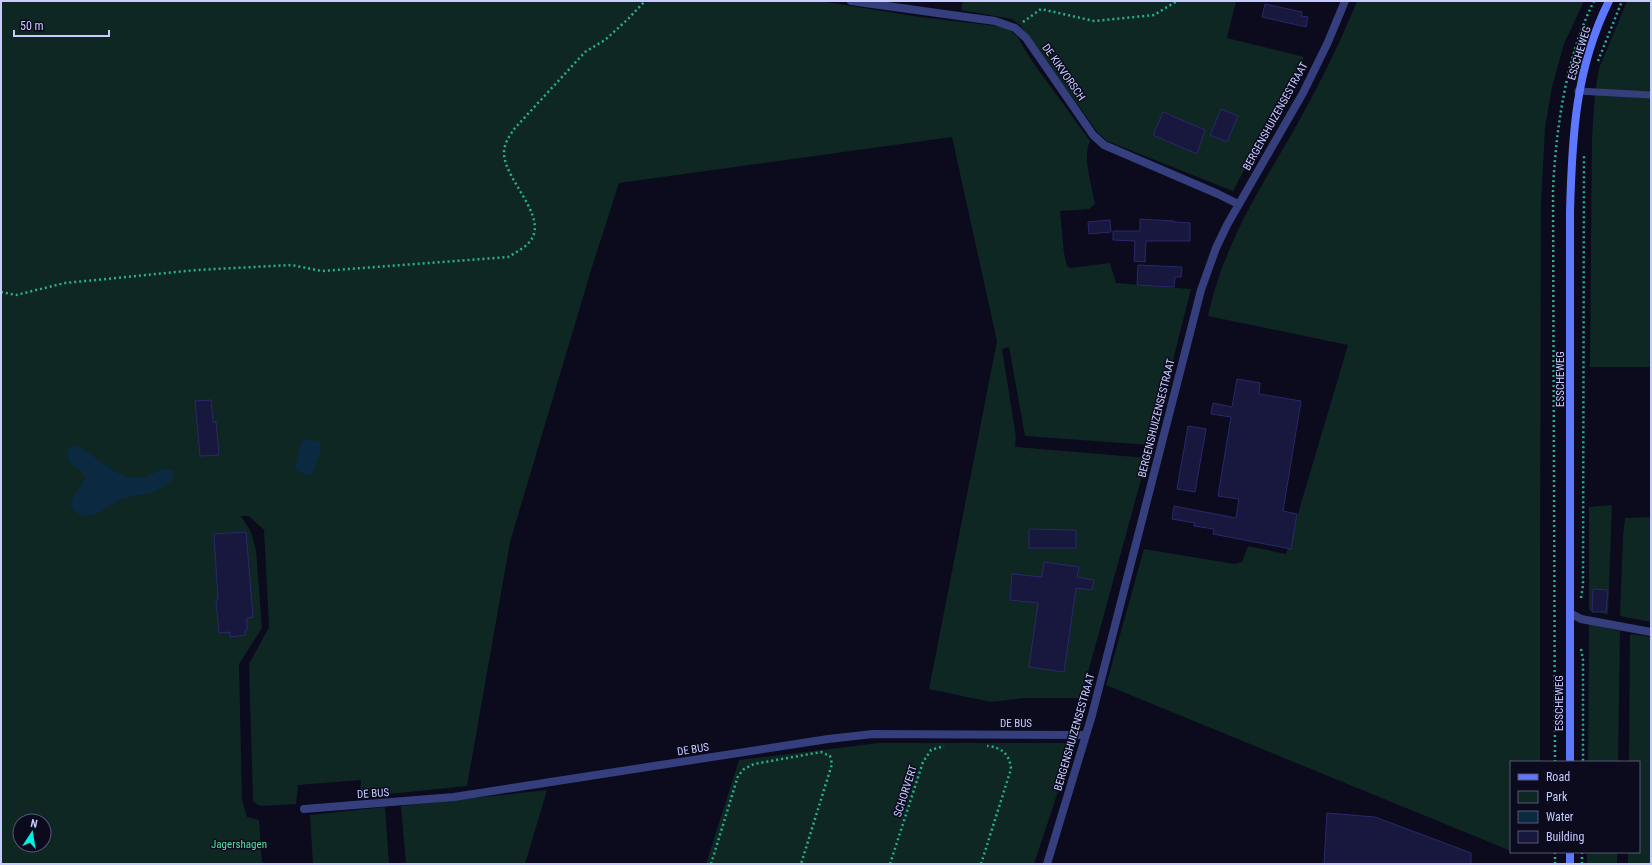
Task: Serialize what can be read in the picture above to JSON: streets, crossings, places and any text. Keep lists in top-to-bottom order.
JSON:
{
  "streets": {
    "street": [
      "ESSCHEWEG",
      "DE KIKVORSCH",
      "BERGENSHUIZENSESTRAAT",
      "DE BUS"
    ],
    "path": ["SCHORVERT"]
  },
  "crossings": [
    ["DE KIKVORSCH", "BERGENSHUIZENSESTRAAT"],
    ["BERGENSHUIZENSESTRAAT", "DE BUS"]
  ],
  "parks": ["Jagershagen"],
  "legend": [
    "Road",
    "Park",
    "Water",
    "Building"
  ],
  "scale_bar": "50 m",
  "north": "top"
}
